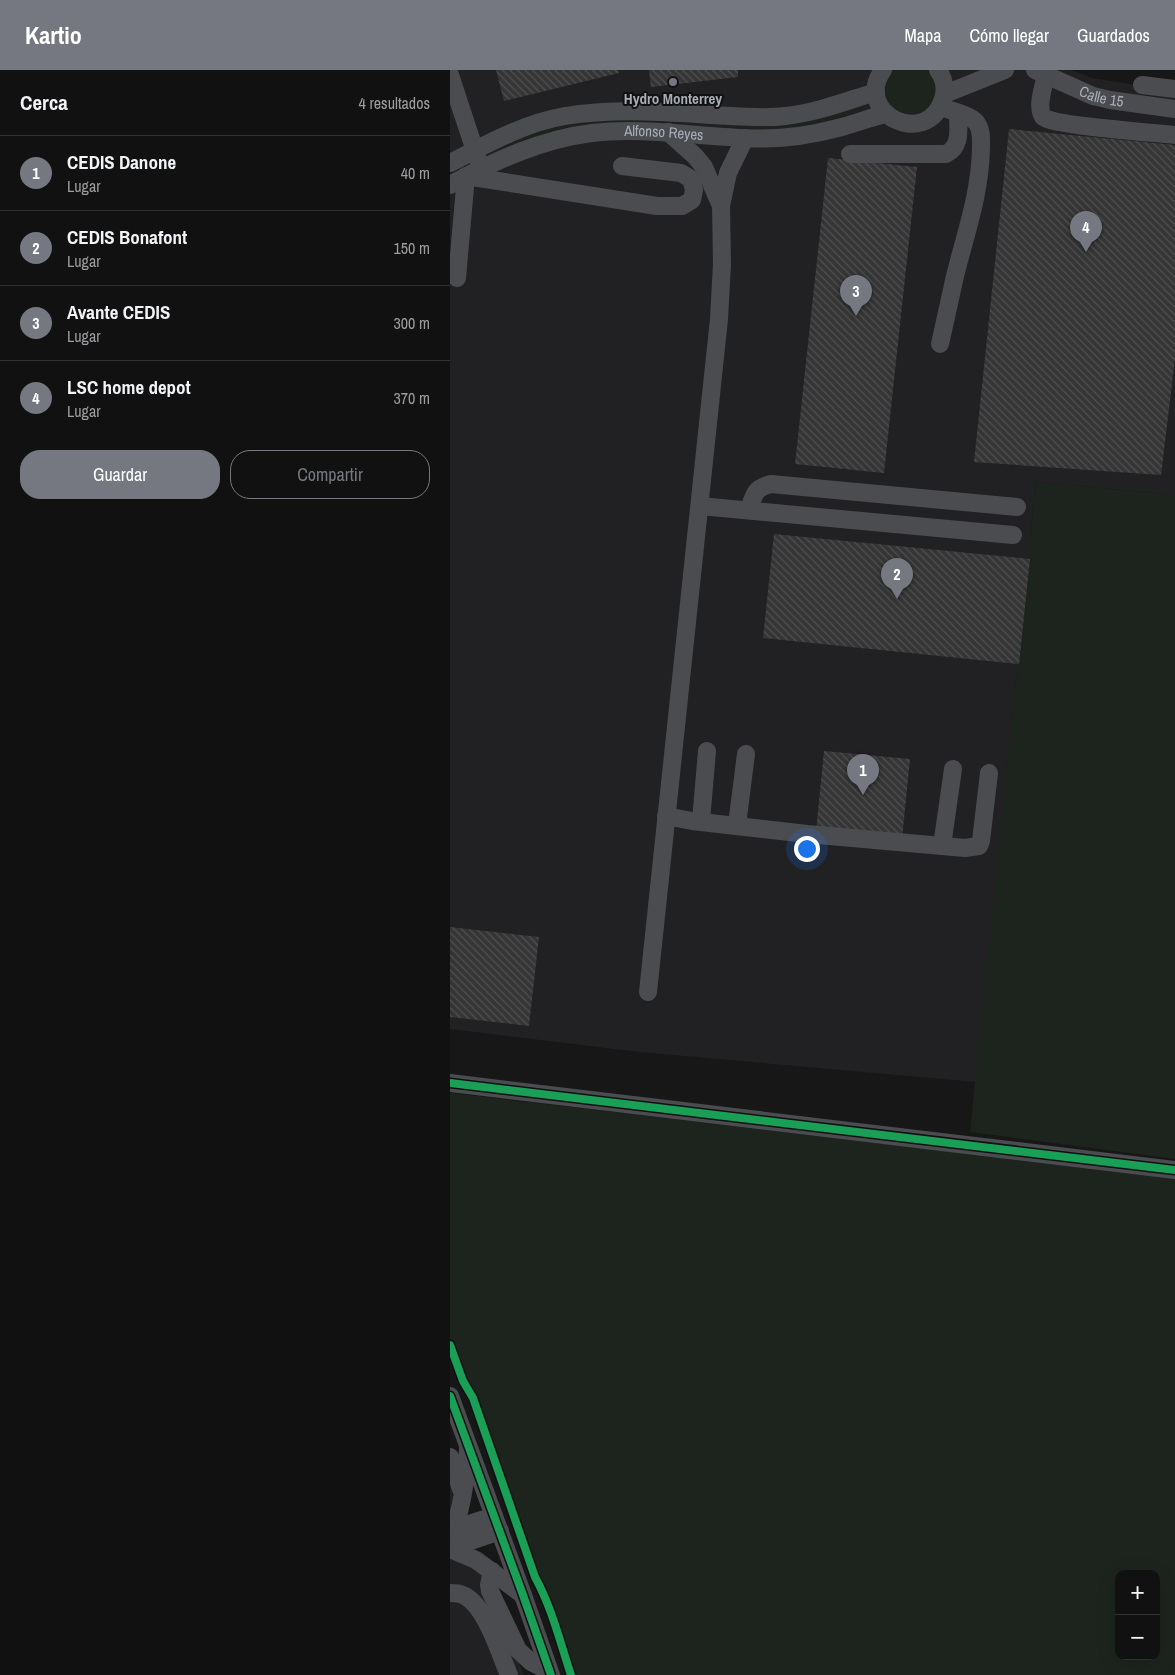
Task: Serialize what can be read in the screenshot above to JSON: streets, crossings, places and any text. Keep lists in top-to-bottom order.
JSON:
{
  "streets": {
    "street": ["Calle 15", "Alfonso Reyes"]
  },
  "places": ["Hydro Monterrey"],
  "page": {
    "header": "Kartio",
    "nav": ["Mapa", "Cómo llegar", "Guardados"],
    "heading": ["Cerca", "4 resultados"],
    "list": [
      {
        "mark": "1",
        "name": "CEDIS Danone",
        "note": "Lugar",
        "value": "40 m"
      },
      {
        "mark": "2",
        "name": "CEDIS Bonafont",
        "note": "Lugar",
        "value": "150 m"
      },
      {
        "mark": "3",
        "name": "Avante CEDIS",
        "note": "Lugar",
        "value": "300 m"
      },
      {
        "mark": "4",
        "name": "LSC home depot",
        "note": "Lugar",
        "value": "370 m"
      }
    ],
    "pins": [
      "4",
      "3",
      "2",
      "1"
    ],
    "buttons": ["Guardar", "Compartir"],
    "map_buttons": ["+", "−"]
  }
}
